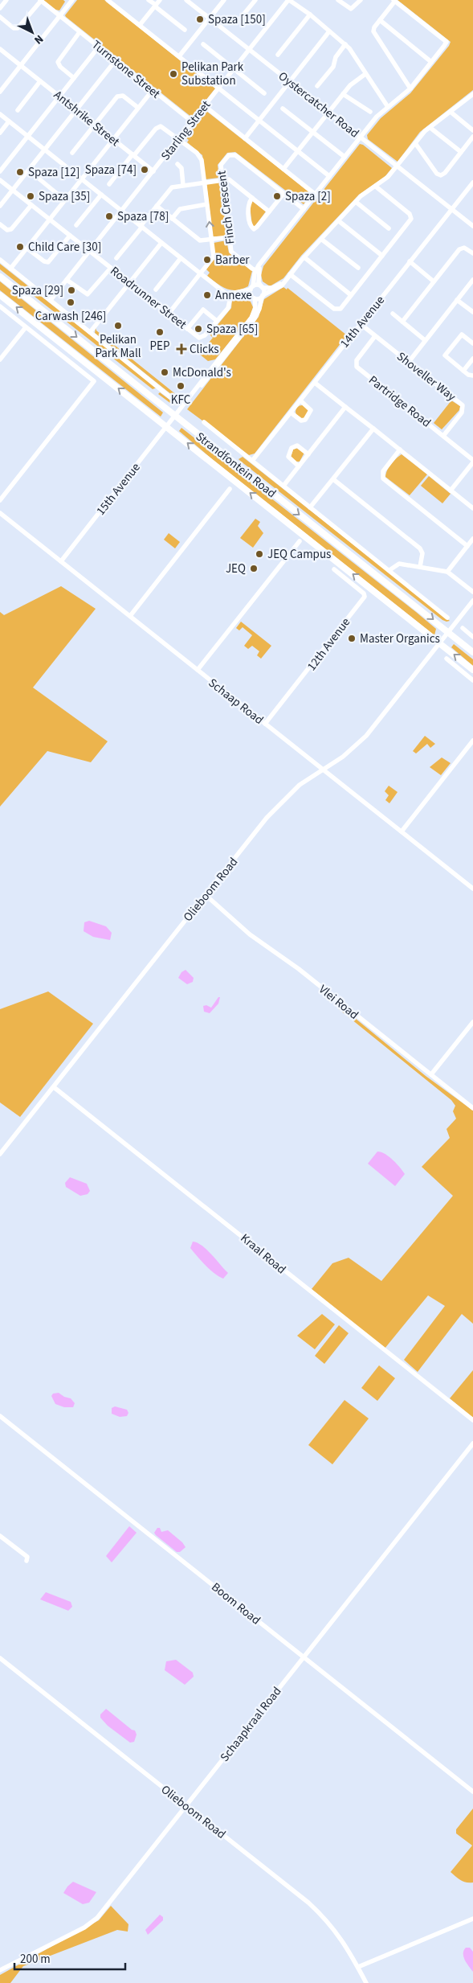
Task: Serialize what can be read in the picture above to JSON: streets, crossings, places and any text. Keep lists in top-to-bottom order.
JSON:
{
  "streets": {
    "main road": ["Strandfontein Road"],
    "street": [
      "Turnstone Street",
      "Oystercatcher Road",
      "Antshrike Street",
      "Starling Street",
      "Finch Crescent",
      "Roadrunner Street",
      "14th Avenue",
      "Shoveller Way",
      "Partridge Road",
      "15th Avenue",
      "12th Avenue",
      "Schaap Road",
      "Olieboom Road",
      "Vlei Road",
      "Kraal Road",
      "Boom Road",
      "Schaapkraal Road"
    ]
  },
  "crossings": [
    ["Turnstone Street", "Starling Street"],
    ["Oystercatcher Road", "Starling Street"],
    ["Oystercatcher Road", "14th Avenue"],
    ["Antshrike Street", "Starling Street"],
    ["Starling Street", "Roadrunner Street"],
    ["14th Avenue", "Shoveller Way"],
    ["14th Avenue", "Strandfontein Road"],
    ["Shoveller Way", "Partridge Road"],
    ["Strandfontein Road", "15th Avenue"],
    ["Strandfontein Road", "Olieboom Road"],
    ["15th Avenue", "Schaap Road"],
    ["12th Avenue", "Schaap Road"],
    ["Schaap Road", "Olieboom Road"],
    ["Olieboom Road", "Vlei Road"],
    ["Olieboom Road", "Kraal Road"],
    ["Olieboom Road", "Schaapkraal Road"],
    ["Boom Road", "Schaapkraal Road"]
  ],
  "places": {
    "other": [
      "Spaza [150]",
      "Pelikan Park Substation",
      "Spaza [74]",
      "Spaza [12]",
      "Spaza [35]",
      "Spaza [2]",
      "Spaza [78]",
      "Child Care [30]",
      "Barber",
      "Spaza [29]",
      "Annexe",
      "Carwash [246]",
      "Pelikan Park Mall",
      "Spaza [65]",
      "PEP",
      "McDonald's",
      "KFC",
      "JEQ Campus",
      "JEQ",
      "Master Organics"
    ],
    "health": ["Clicks"]
  },
  "scale_bar": "200 m",
  "north": "bottom right"
}
